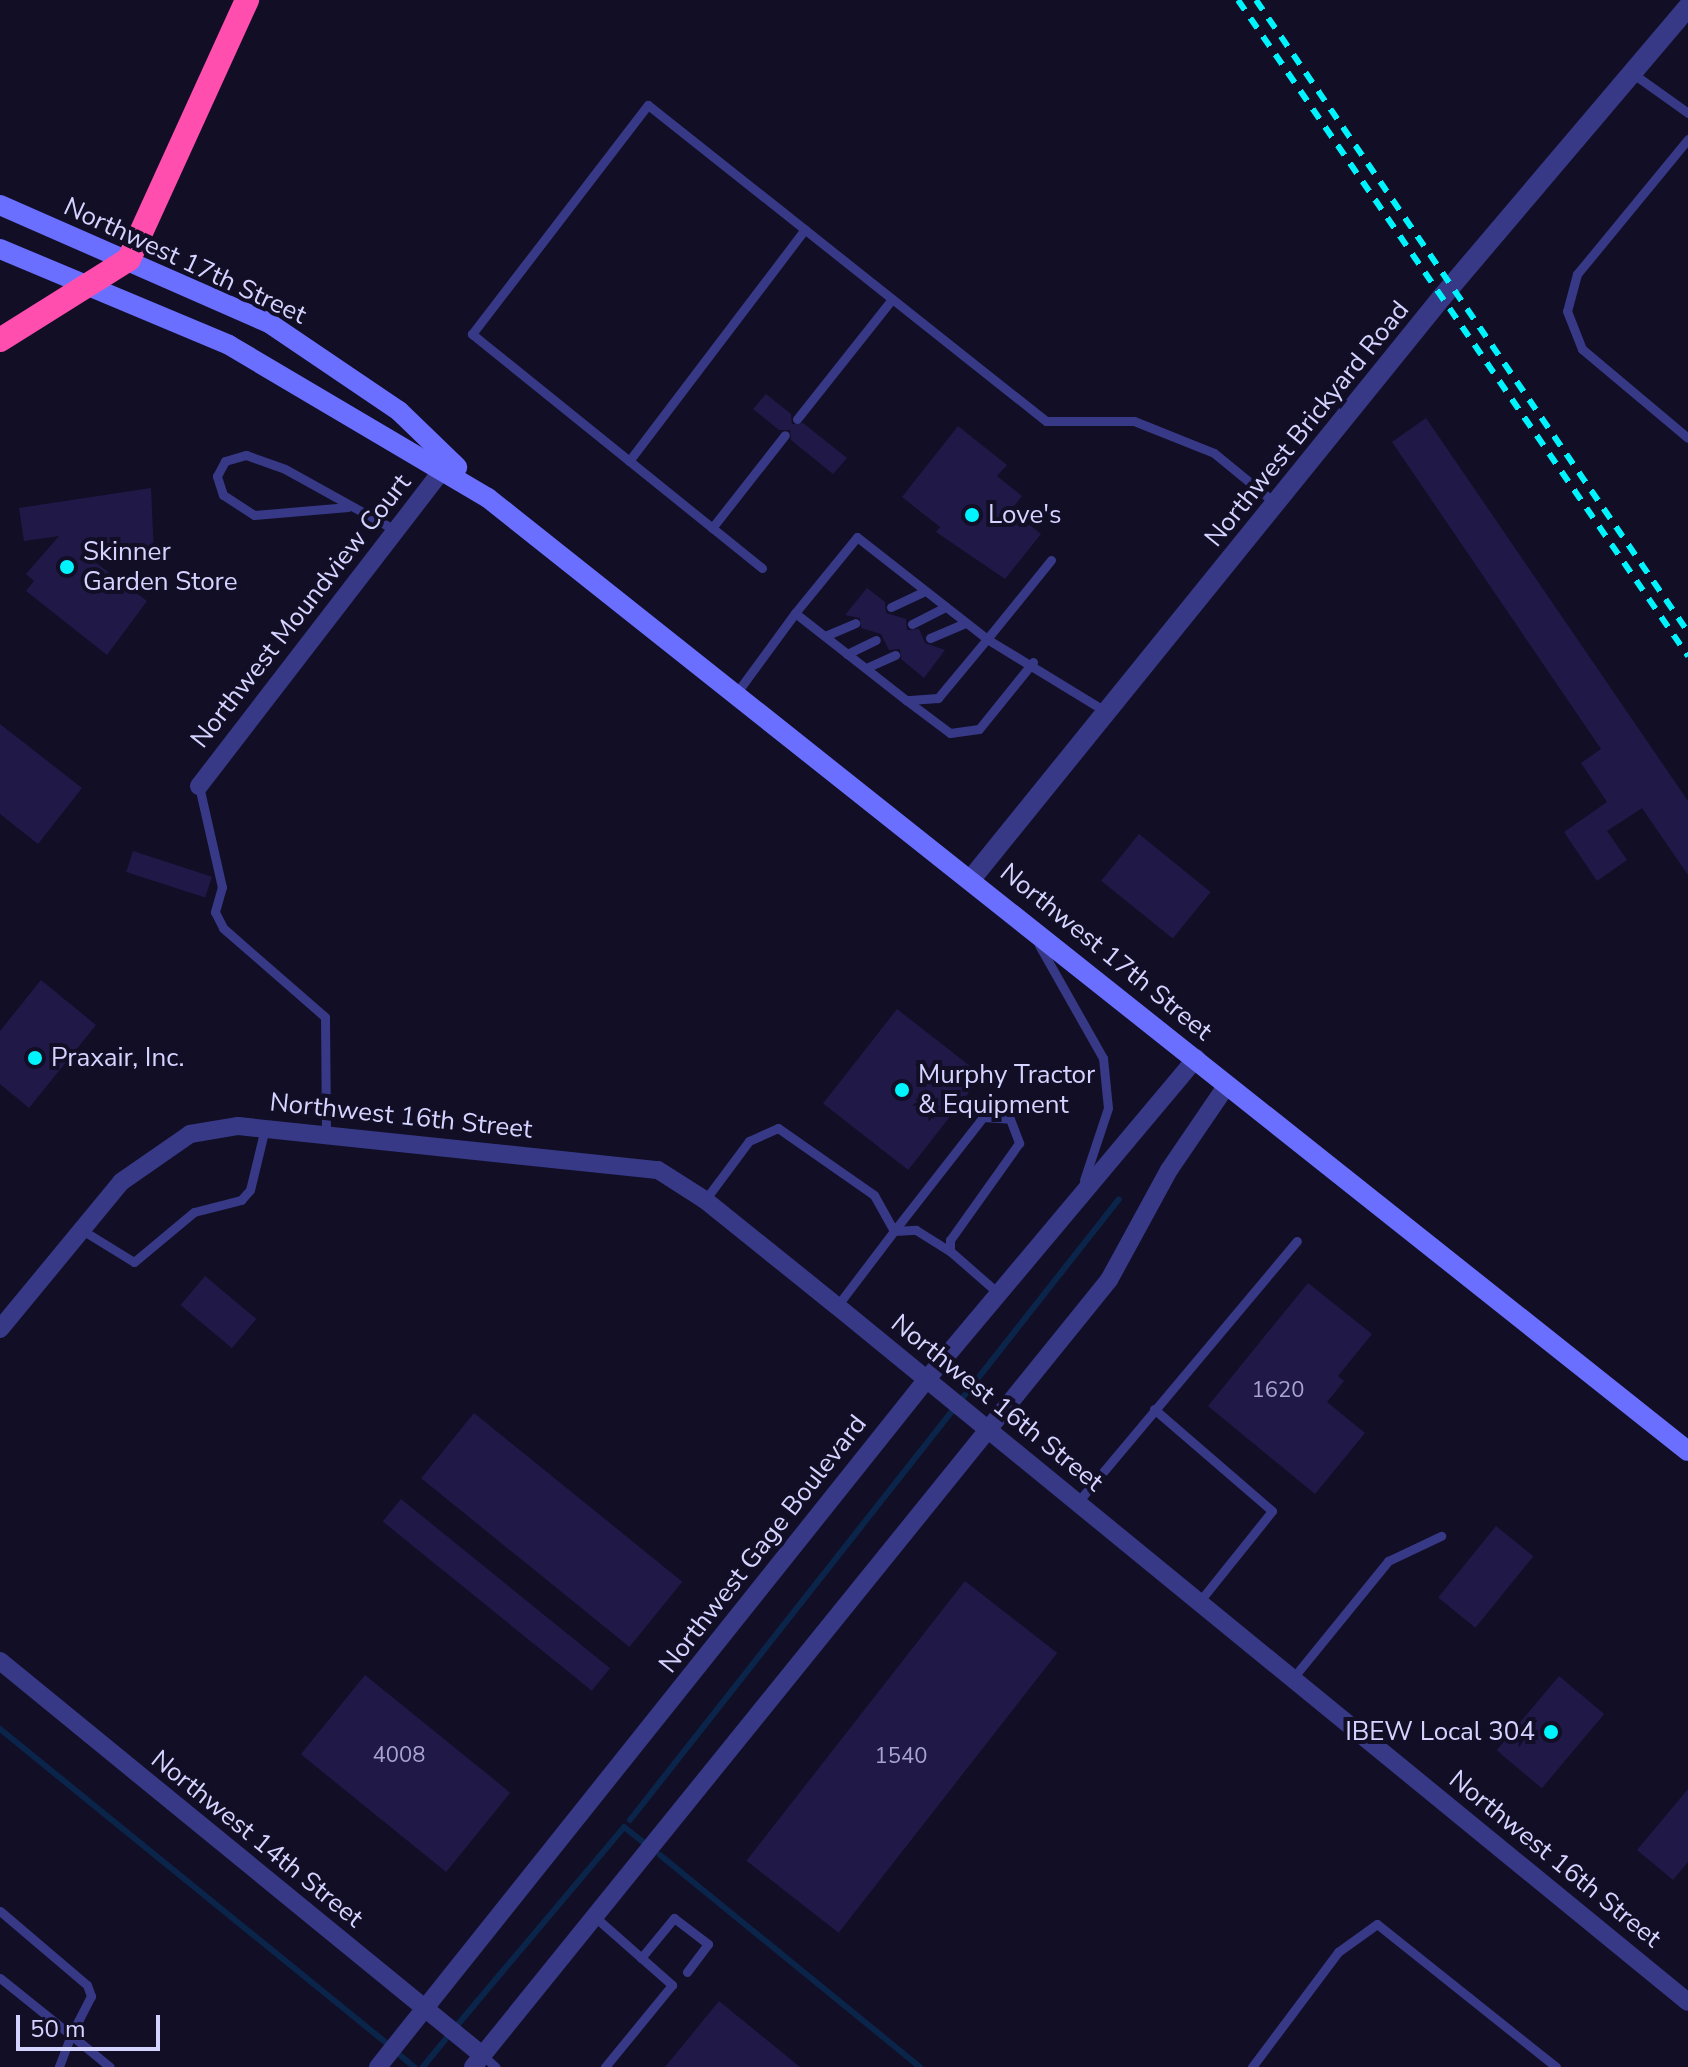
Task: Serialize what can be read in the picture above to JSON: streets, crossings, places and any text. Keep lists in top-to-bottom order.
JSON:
{
  "streets": {
    "main road": ["Northwest 17th Street"],
    "street": [
      "Northwest Brickyard Road",
      "Northwest Moundview Court",
      "Northwest 16th Street",
      "Northwest Gage Boulevard",
      "Northwest 14th Street"
    ]
  },
  "crossings": [
    ["Northwest 17th Street", "Northwest Brickyard Road"],
    ["Northwest 17th Street", "Northwest Moundview Court"],
    ["Northwest 17th Street", "Northwest Gage Boulevard"],
    ["Northwest 16th Street", "Northwest Gage Boulevard"],
    ["Northwest Gage Boulevard", "Northwest 14th Street"]
  ],
  "places": [
    "Love's",
    "Skinner Garden Store",
    "Praxair, Inc.",
    "Murphy Tractor & Equipment",
    "IBEW Local 304"
  ],
  "house_numbers": ["1620", "4008", "1540"],
  "scale_bar": "50 m"
}
